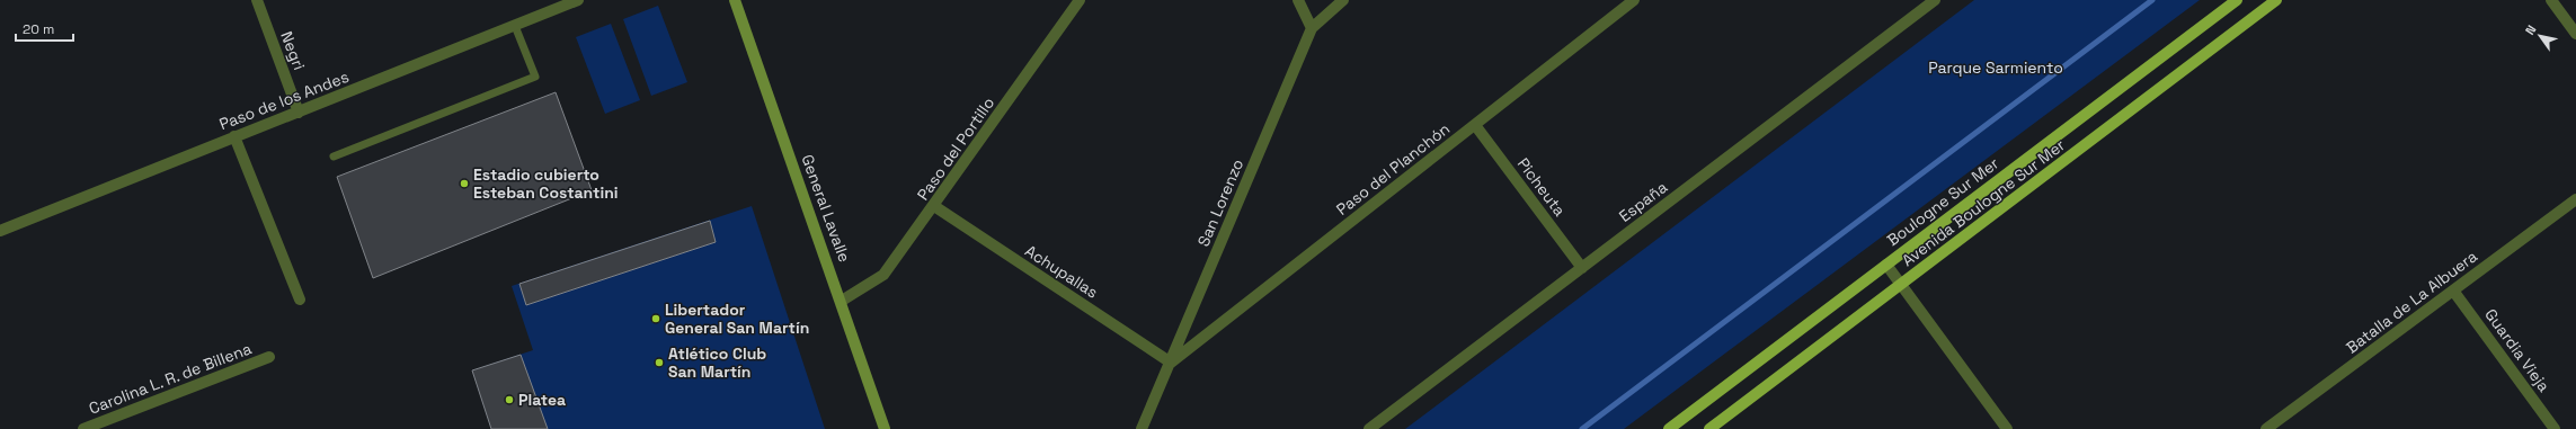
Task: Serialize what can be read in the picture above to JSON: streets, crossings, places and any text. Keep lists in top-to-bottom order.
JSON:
{
  "streets": {
    "main road": ["Boulogne Sur Mer", "Avenida Boulogne Sur Mer", "General Lavalle"],
    "street": [
      "Negri",
      "Paso de los Andes",
      "Paso del Portillo",
      "Paso del Planchón",
      "Picheuta",
      "España",
      "San Lorenzo",
      "Achupallas",
      "Batalla de La Albuera",
      "Guardia Vieja",
      "Carolina L. R. de Billena"
    ]
  },
  "crossings": [
    ["Negri", "Paso de los Andes"],
    ["Paso del Portillo", "General Lavalle"],
    ["Paso del Portillo", "Achupallas"],
    ["Paso del Planchón", "Picheuta"],
    ["Paso del Planchón", "San Lorenzo"],
    ["Paso del Planchón", "Achupallas"],
    ["Picheuta", "España"],
    ["San Lorenzo", "Achupallas"],
    ["Batalla de La Albuera", "Guardia Vieja"]
  ],
  "parks": ["Parque Sarmiento"],
  "places": [
    "Estadio cubierto Esteban Costantini",
    "Libertador General San Martín",
    "Atlético Club San Martín",
    "Platea"
  ],
  "scale_bar": "20 m",
  "north": "top left"
}
